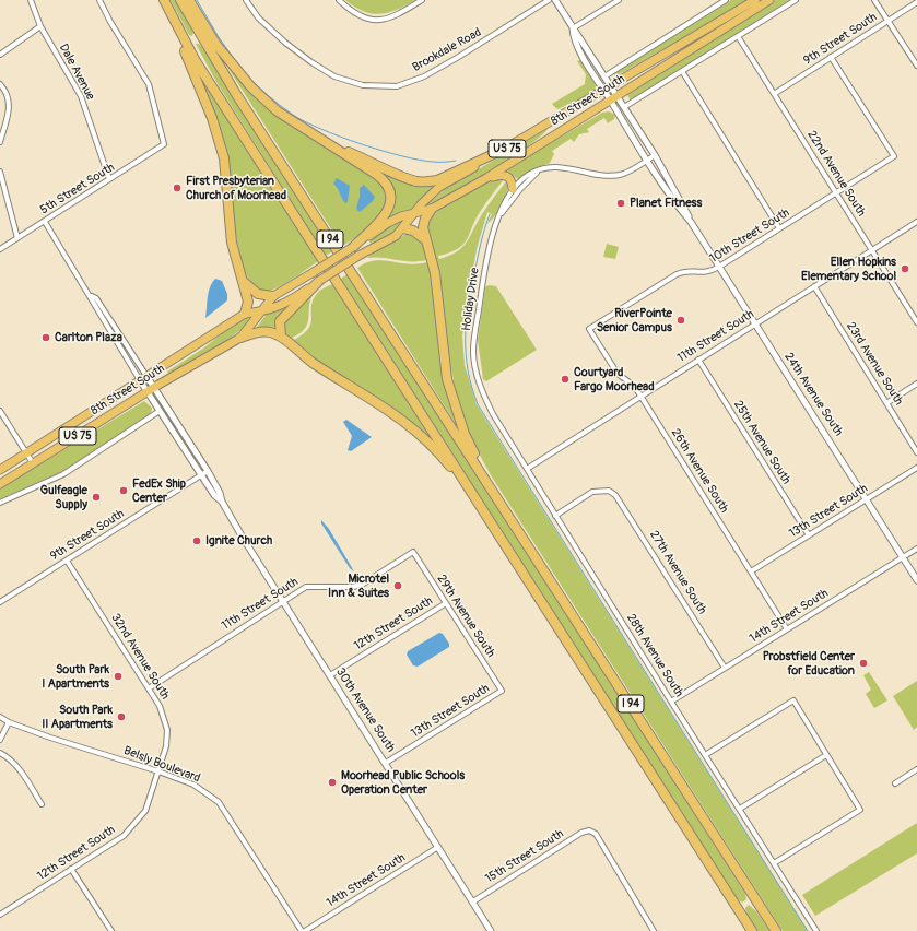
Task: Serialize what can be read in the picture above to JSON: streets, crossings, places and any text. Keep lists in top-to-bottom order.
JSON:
{
  "streets": {
    "highway": ["I 94"],
    "main road": ["8th Street South", "US 75"],
    "street": [
      "9th Street South",
      "Brookdale Road",
      "Dale Avenue",
      "22nd Avenue South",
      "5th Street South",
      "10th Street South",
      "Holiday Drive",
      "11th Street South",
      "23rd Avenue South",
      "24th Avenue South",
      "25th Avenue South",
      "26th Avenue South",
      "13th Street South",
      "27th Avenue South",
      "29th Avenue South",
      "14th Street South",
      "12th Street South",
      "28th Avenue South",
      "32nd Avenue South",
      "30th Avenue South",
      "Belsly Boulevard",
      "15th Street South"
    ]
  },
  "crossings": [
    ["9th Street South", "22nd Avenue South"],
    ["9th Street South", "10th Street South"],
    ["9th Street South", "32nd Avenue South"],
    ["9th Street South", "30th Avenue South"],
    ["Dale Avenue", "5th Street South"],
    ["8th Street South", "24th Avenue South"],
    ["8th Street South", "30th Avenue South"],
    ["22nd Avenue South", "10th Street South"],
    ["22nd Avenue South", "11th Street South"],
    ["5th Street South", "30th Avenue South"],
    ["10th Street South", "24th Avenue South"],
    ["10th Street South", "26th Avenue South"],
    ["Holiday Drive", "24th Avenue South"],
    ["Holiday Drive", "28th Avenue South"],
    ["11th Street South", "23rd Avenue South"],
    ["11th Street South", "24th Avenue South"],
    ["11th Street South", "25th Avenue South"],
    ["11th Street South", "26th Avenue South"],
    ["11th Street South", "29th Avenue South"],
    ["11th Street South", "28th Avenue South"],
    ["11th Street South", "32nd Avenue South"],
    ["11th Street South", "30th Avenue South"],
    ["24th Avenue South", "13th Street South"],
    ["24th Avenue South", "14th Street South"],
    ["25th Avenue South", "13th Street South"],
    ["26th Avenue South", "13th Street South"],
    ["26th Avenue South", "14th Street South"],
    ["13th Street South", "29th Avenue South"],
    ["13th Street South", "30th Avenue South"],
    ["27th Avenue South", "14th Street South"],
    ["27th Avenue South", "28th Avenue South"],
    ["29th Avenue South", "12th Street South"],
    ["14th Street South", "28th Avenue South"],
    ["14th Street South", "30th Avenue South"],
    ["14th Street South", "Belsly Boulevard"],
    ["12th Street South", "32nd Avenue South"],
    ["12th Street South", "30th Avenue South"],
    ["12th Street South", "Belsly Boulevard"],
    ["32nd Avenue South", "Belsly Boulevard"],
    ["30th Avenue South", "15th Street South"]
  ],
  "places": [
    "First Presbyterian Church of Moorhead",
    "Planet Fitness",
    "Ellen Hopkins Elementary School",
    "RiverPointe Senior Campus",
    "Carlton Plaza",
    "Courtyard Fargo Moorhead",
    "FedEx Ship Center",
    "Gulfeagle Supply",
    "Ignite Church",
    "Microtel Inn & Suites",
    "Probstfield Center for Education",
    "South Park I Apartments",
    "South Park II Apartments",
    "Moorhead Public Schools Operation Center"
  ]
}
